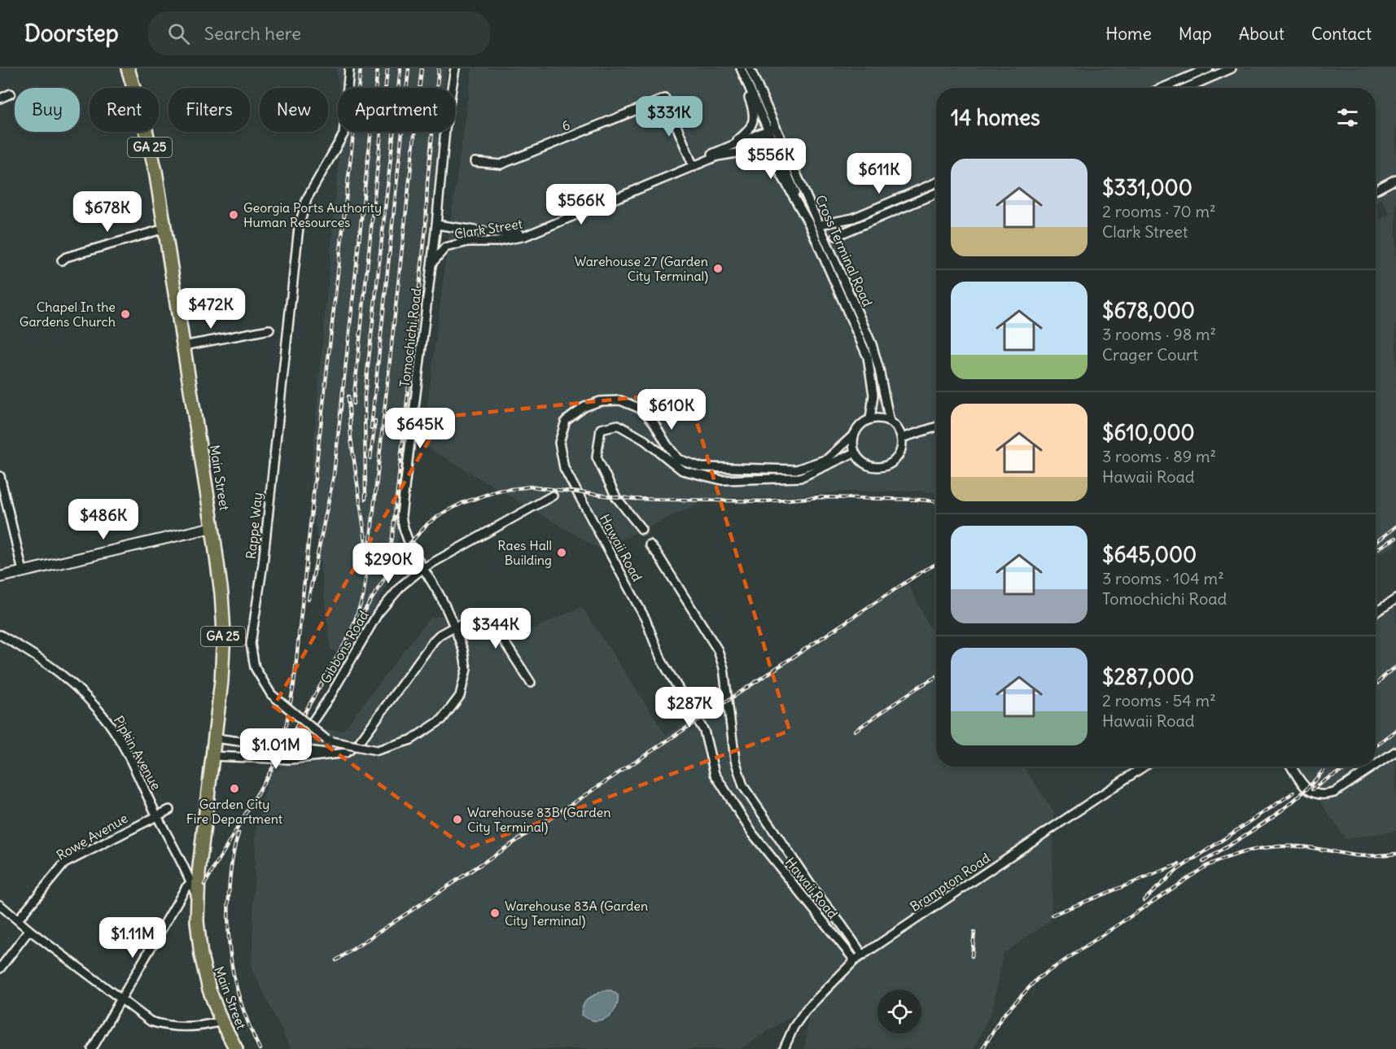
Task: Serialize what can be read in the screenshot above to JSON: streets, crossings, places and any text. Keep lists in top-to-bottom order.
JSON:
{
  "streets": {
    "main road": ["GA 25", "Main Street"],
    "street": [
      "6",
      "Clark Street",
      "Cross Terminal Road",
      "Tomochichi Road",
      "Rappe Way",
      "Hawaii Road",
      "Gibbons Road",
      "Pipkin Avenue",
      "Rowe Avenue",
      "Brampton Road"
    ]
  },
  "crossings": [
    ["6", "Clark Street"],
    ["Clark Street", "Cross Terminal Road"],
    ["Clark Street", "Tomochichi Road"],
    ["Cross Terminal Road", "Hawaii Road"],
    ["Tomochichi Road", "Rappe Way"],
    ["Tomochichi Road", "Gibbons Road"],
    ["Main Street", "Pipkin Avenue"],
    ["Hawaii Road", "Brampton Road"],
    ["Pipkin Avenue", "Rowe Avenue"]
  ],
  "places": [
    "Georgia Ports Authority Human Resources",
    "Warehouse 27 (Garden City Terminal)",
    "Chapel In the Gardens Church",
    "Raes Hall Building",
    "Garden City Fire Department",
    "Warehouse 83B (Garden City Terminal)",
    "Warehouse 83A (Garden City Terminal)"
  ],
  "page": {
    "header": "Doorstep",
    "search": "Search here",
    "nav": [
      "Home",
      "Map",
      "About",
      "Contact"
    ],
    "chip": [
      "Buy",
      "Rent",
      "Filters",
      "New",
      "Apartment"
    ],
    "heading": "14 homes",
    "price": [
      "$331K",
      "$556K",
      "$611K",
      "$566K",
      "$678K",
      "$472K",
      "$610K",
      "$645K",
      "$486K",
      "$290K",
      "$344K",
      "$287K",
      "$1.01M",
      "$1.11M"
    ],
    "list": [
      {
        "name": "$331,000",
        "note": "2 rooms · 70 m² · Clark Street"
      },
      {
        "name": "$678,000",
        "note": "3 rooms · 98 m² · Crager Court"
      },
      {
        "name": "$610,000",
        "note": "3 rooms · 89 m² · Hawaii Road"
      },
      {
        "name": "$645,000",
        "note": "3 rooms · 104 m² · Tomochichi Road"
      },
      {
        "name": "$287,000",
        "note": "2 rooms · 54 m² · Hawaii Road"
      }
    ]
  }
}
